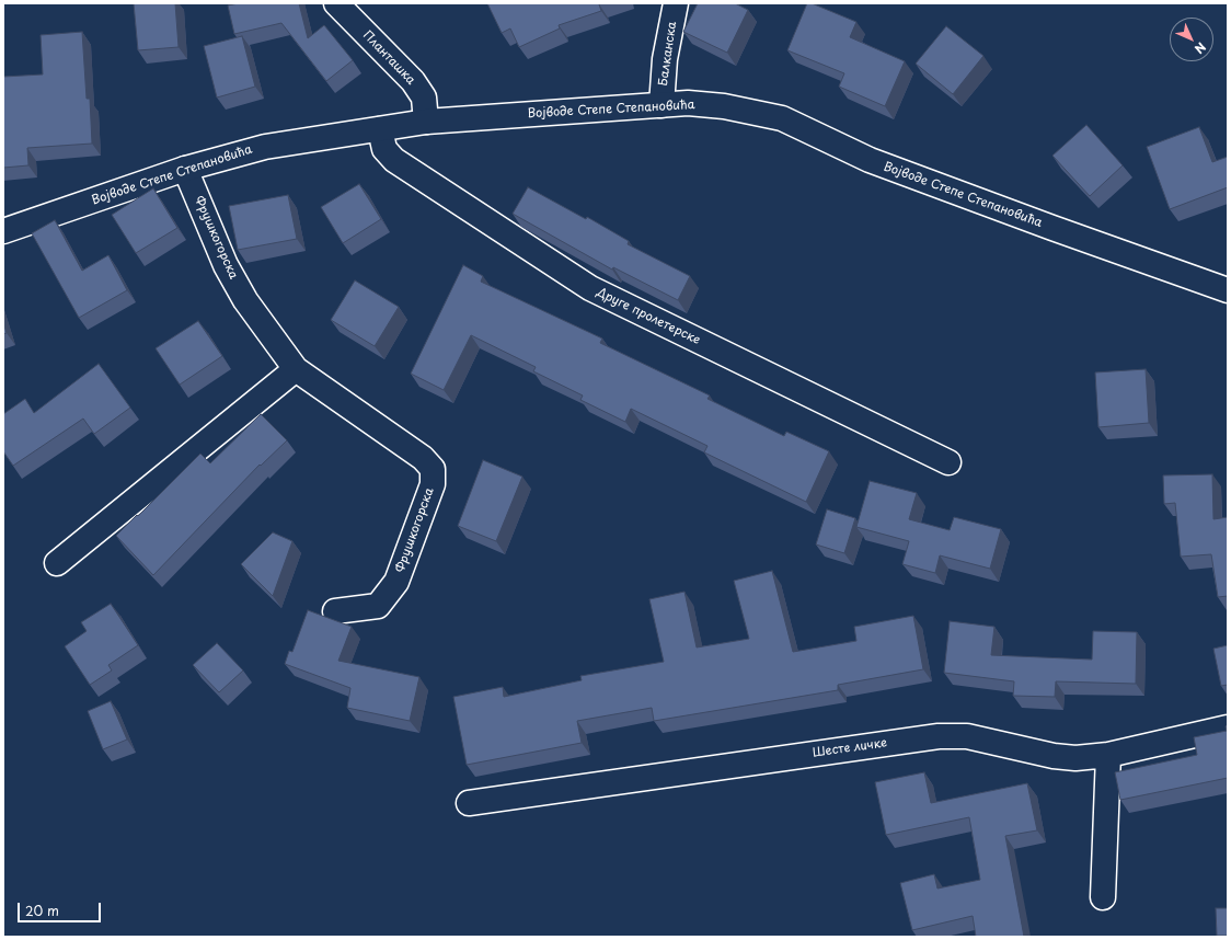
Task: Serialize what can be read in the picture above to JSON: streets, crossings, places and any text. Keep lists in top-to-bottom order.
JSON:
{
  "streets": {
    "street": [
      "Балканска",
      "Планташка",
      "Војводе Степе Степановића",
      "Фрушкогорска",
      "Друге пролетерске",
      "Шесте личке"
    ]
  },
  "crossings": [
    ["Балканска", "Војводе Степе Степановића"],
    ["Планташка", "Војводе Степе Степановића"],
    ["Војводе Степе Степановића", "Фрушкогорска"],
    ["Војводе Степе Степановића", "Друге пролетерске"]
  ],
  "scale_bar": "20 m",
  "north": "bottom right"
}
